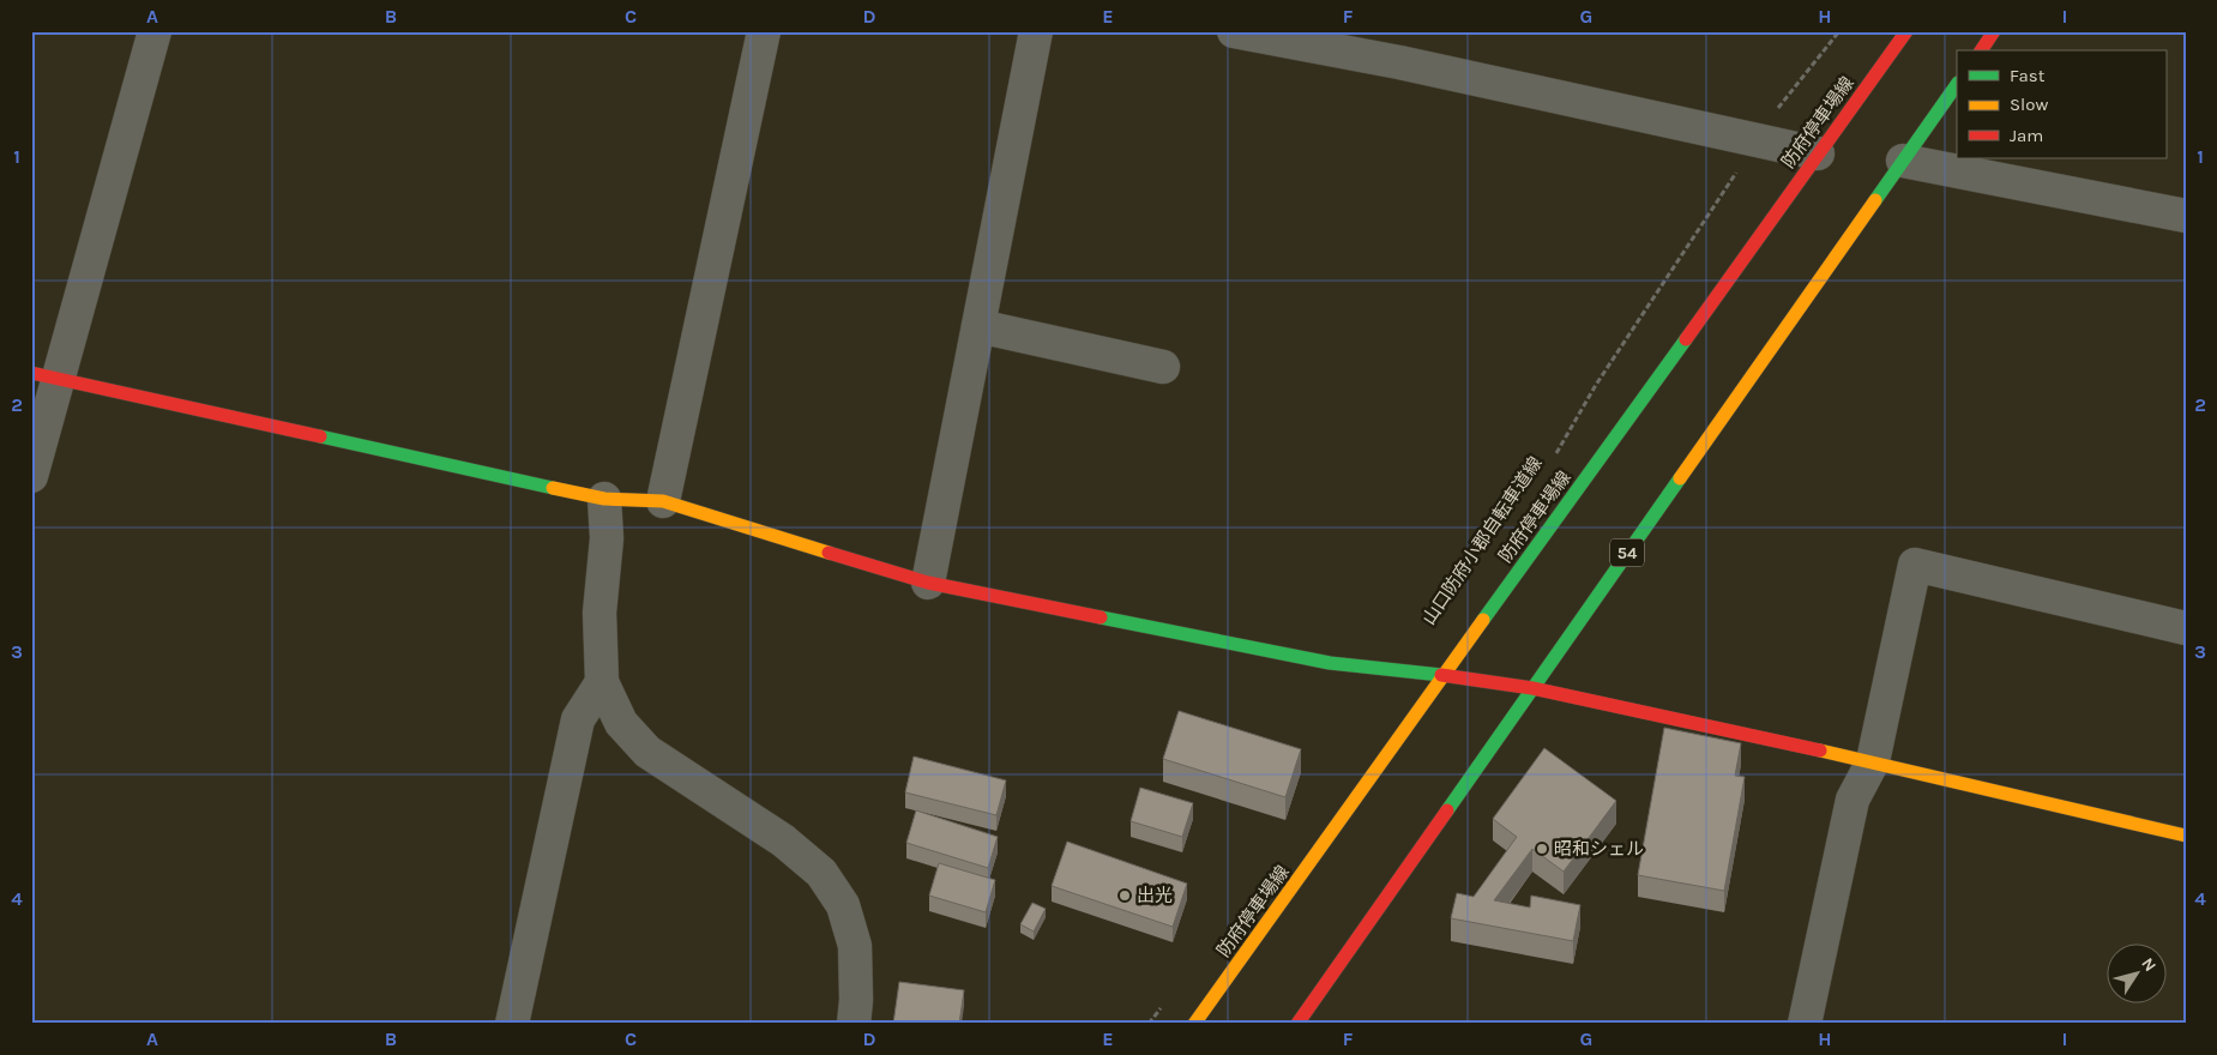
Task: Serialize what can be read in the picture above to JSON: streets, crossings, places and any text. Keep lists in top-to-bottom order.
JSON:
{
  "streets": {
    "main road": ["防府停車場線", "54"],
    "path": ["山口防府小郡自転車道線"]
  },
  "places": ["昭和シェル", "出光"],
  "legend": ["Fast", "Slow", "Jam"],
  "north": "top right",
  "grid": {
    "columns": [
      "A",
      "B",
      "C",
      "D",
      "E",
      "F",
      "G",
      "H",
      "I"
    ],
    "rows": [
      "1",
      "2",
      "3",
      "4"
    ]
  }
}
